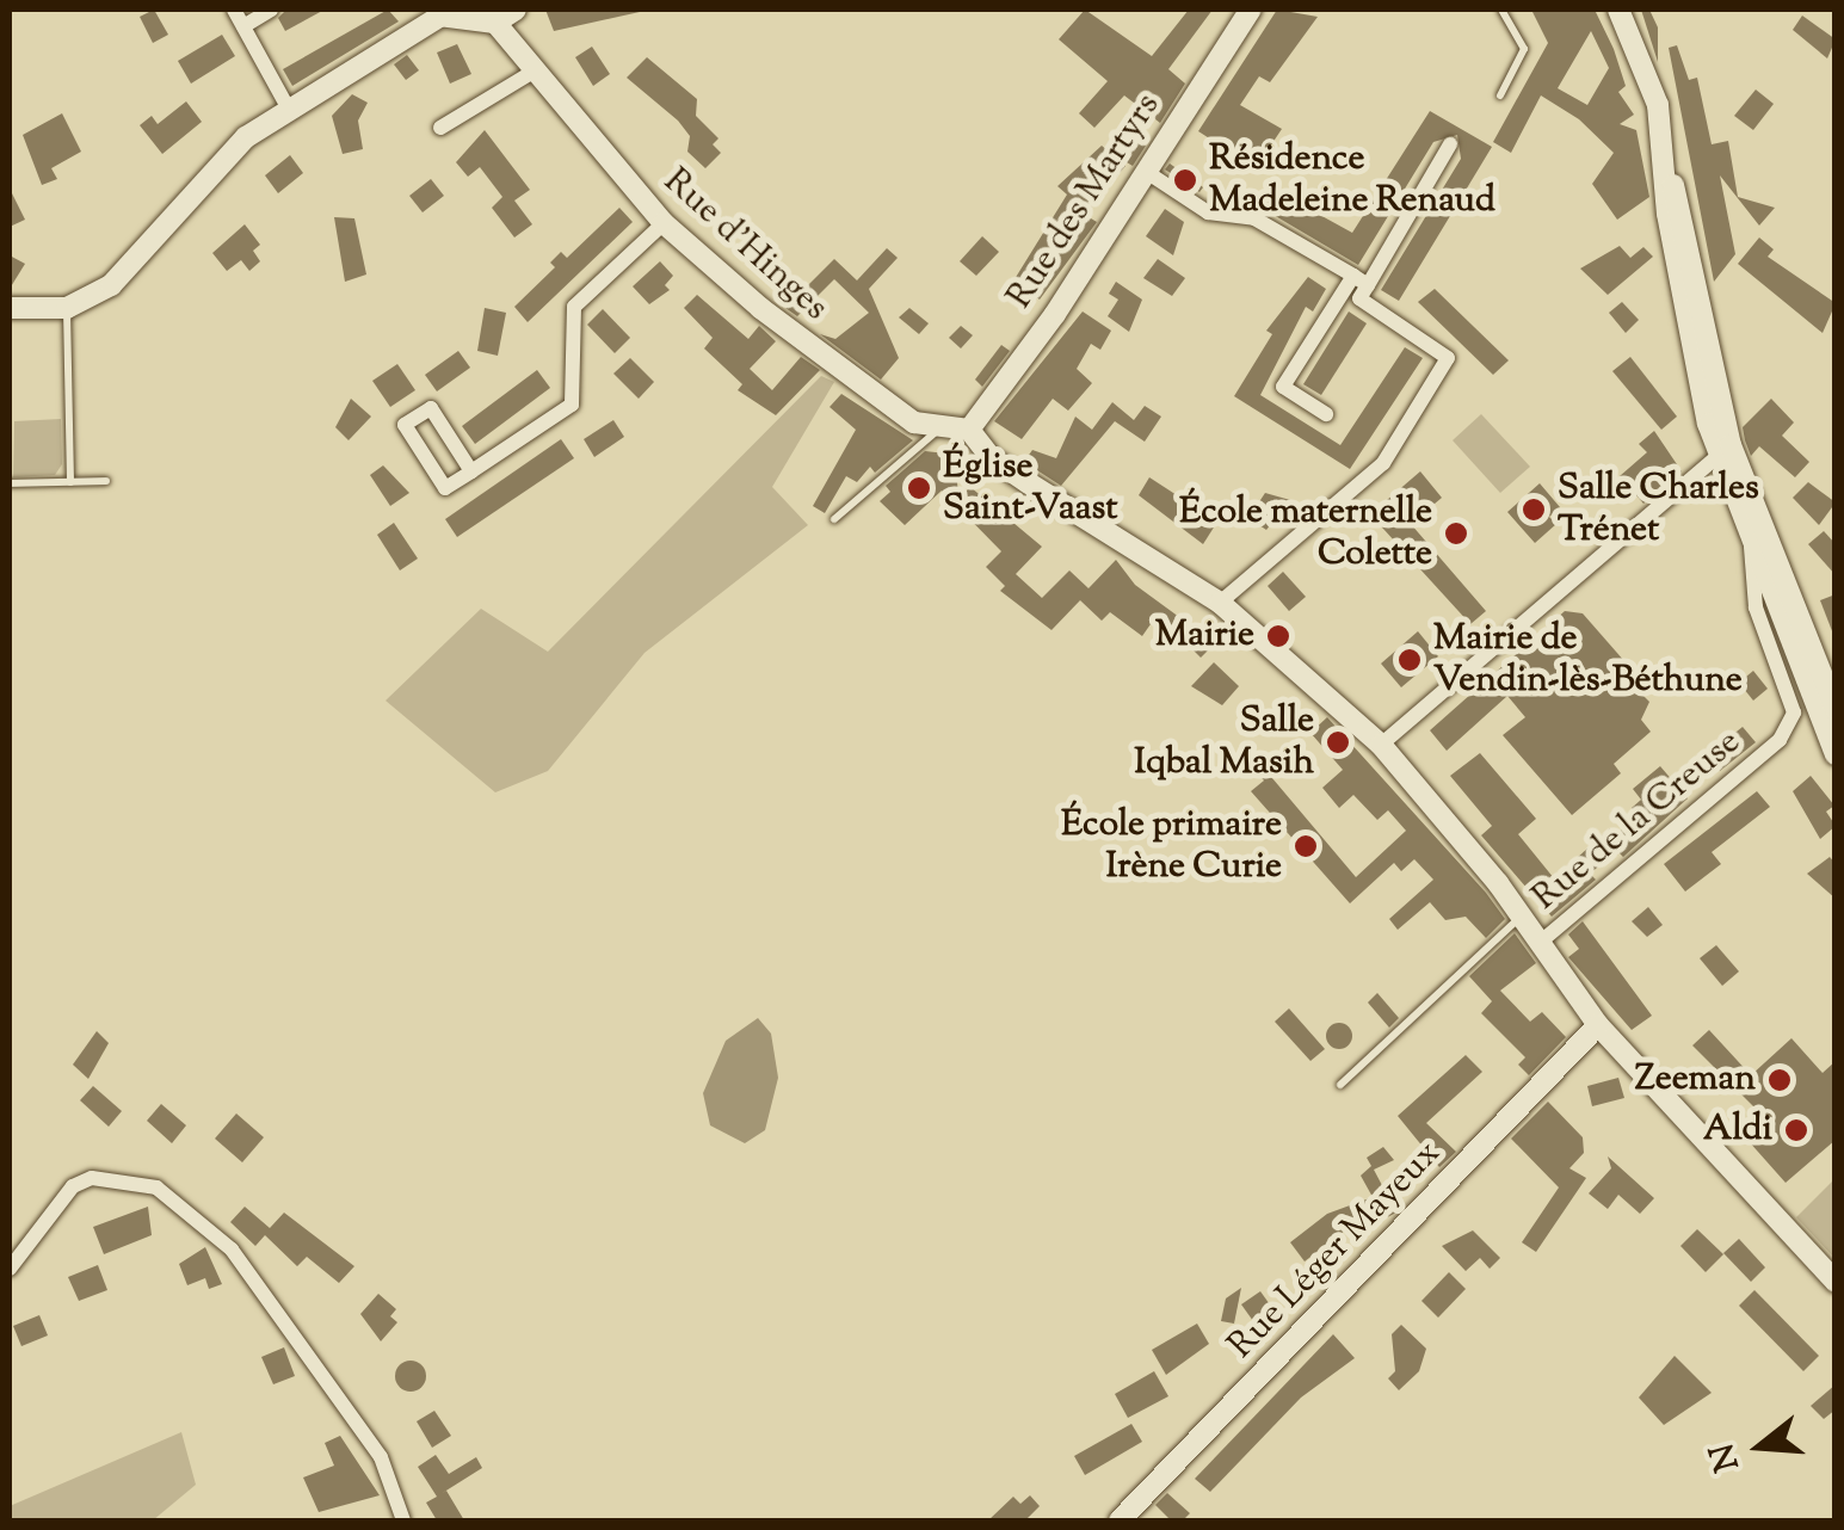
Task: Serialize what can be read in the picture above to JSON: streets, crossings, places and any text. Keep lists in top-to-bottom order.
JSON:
{
  "streets": {
    "street": [
      "Rue des Martyrs",
      "Rue d'Hinges",
      "Rue de la Creuse",
      "Rue Léger Mayeux"
    ]
  },
  "places": [
    "Résidence Madeleine Renaud",
    "Église Saint-Vaast",
    "Salle Charles Trénet",
    "École maternelle Colette",
    "Mairie",
    "Mairie de Vendin-lès-Béthune",
    "Salle Iqbal Masih",
    "École primaire Irène Curie",
    "Zeeman",
    "Aldi"
  ],
  "north": "left"
}
